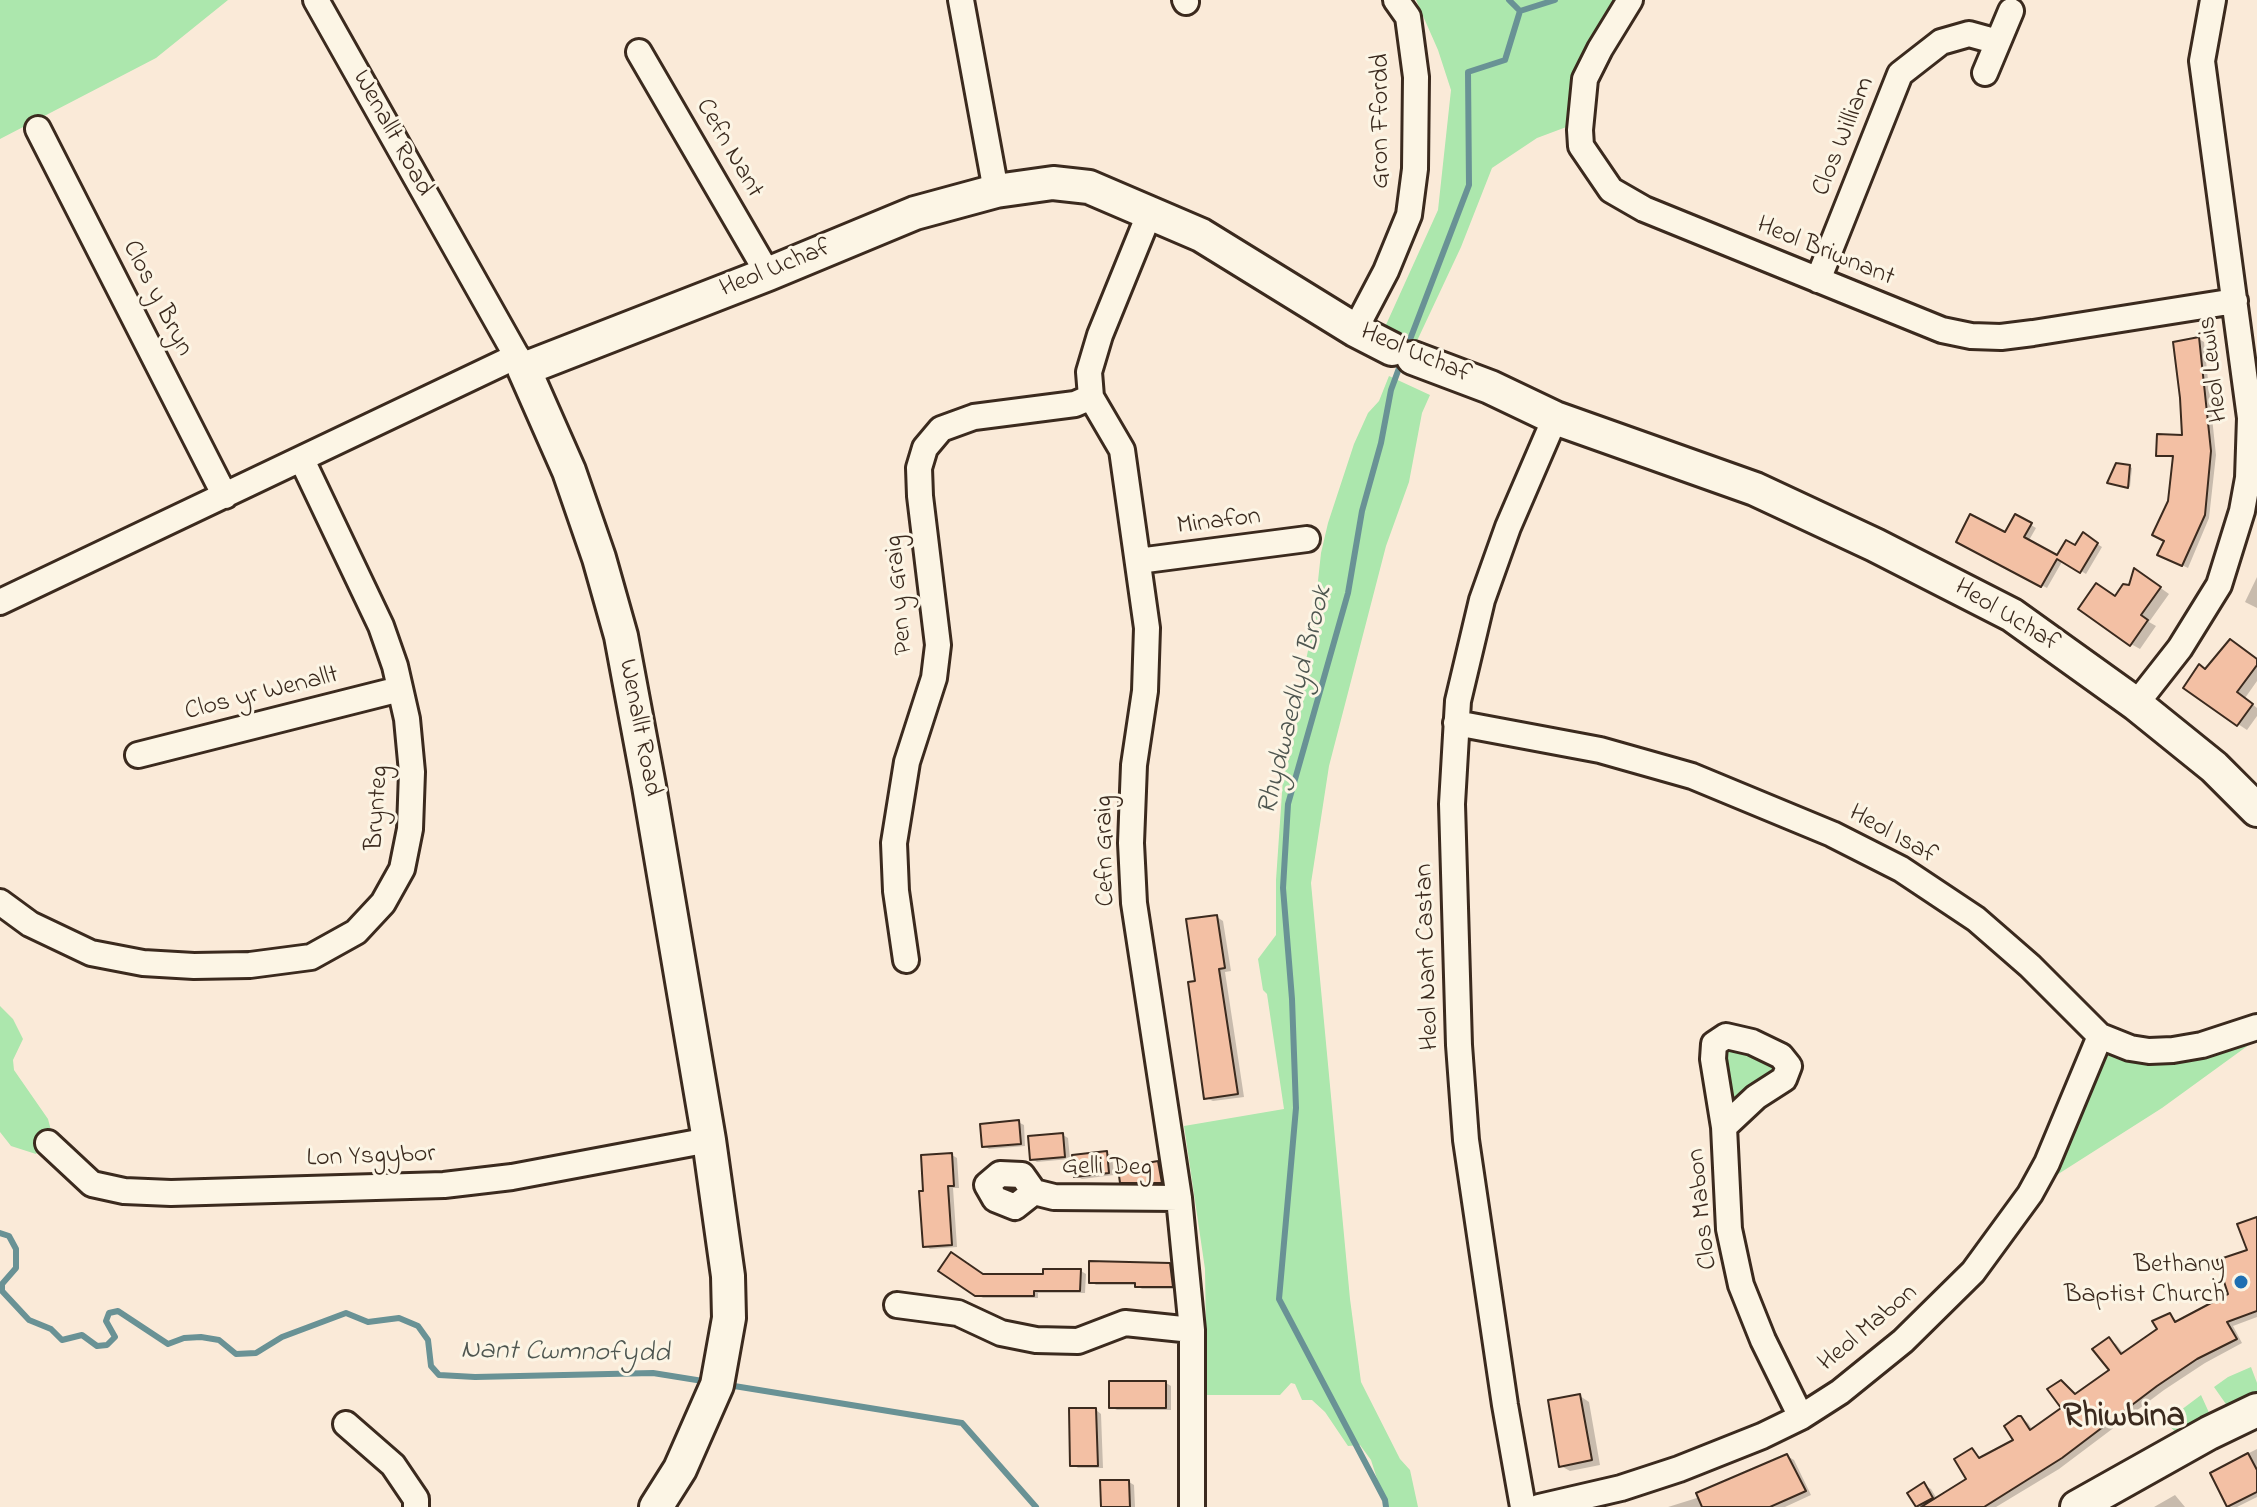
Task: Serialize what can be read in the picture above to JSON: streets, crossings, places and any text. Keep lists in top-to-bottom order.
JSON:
{
  "streets": {
    "street": [
      "Gron Ffordd",
      "Wenallt Road",
      "Clos William",
      "Cefn Nant",
      "Heol Briwnant",
      "Heol Uchaf",
      "Clos y Bryn",
      "Heol Lewis",
      "Minafon",
      "Pen y Graig",
      "Clos yr Wenallt",
      "Brynteg",
      "Heol Isaf",
      "Cefn Graig",
      "Heol Nant Castan",
      "Lon Ysgybor",
      "Gelli Deg",
      "Clos Mabon",
      "Heol Mabon"
    ]
  },
  "crossings": [
    ["Gron Ffordd", "Heol Uchaf"],
    ["Wenallt Road", "Heol Uchaf"],
    ["Wenallt Road", "Lon Ysgybor"],
    ["Clos William", "Heol Briwnant"],
    ["Cefn Nant", "Heol Uchaf"],
    ["Heol Briwnant", "Heol Lewis"],
    ["Heol Uchaf", "Heol Lewis"],
    ["Heol Uchaf", "Heol Nant Castan"],
    ["Minafon", "Cefn Graig"],
    ["Pen y Graig", "Cefn Graig"],
    ["Clos yr Wenallt", "Brynteg"],
    ["Heol Isaf", "Heol Nant Castan"],
    ["Heol Isaf", "Heol Mabon"],
    ["Cefn Graig", "Gelli Deg"],
    ["Clos Mabon", "Heol Mabon"]
  ],
  "districts": ["Rhiwbina"],
  "water": ["Rhydwaedlyd Brook", "Nant Cwmnofydd"],
  "places": ["Bethany Baptist Church"]
}
